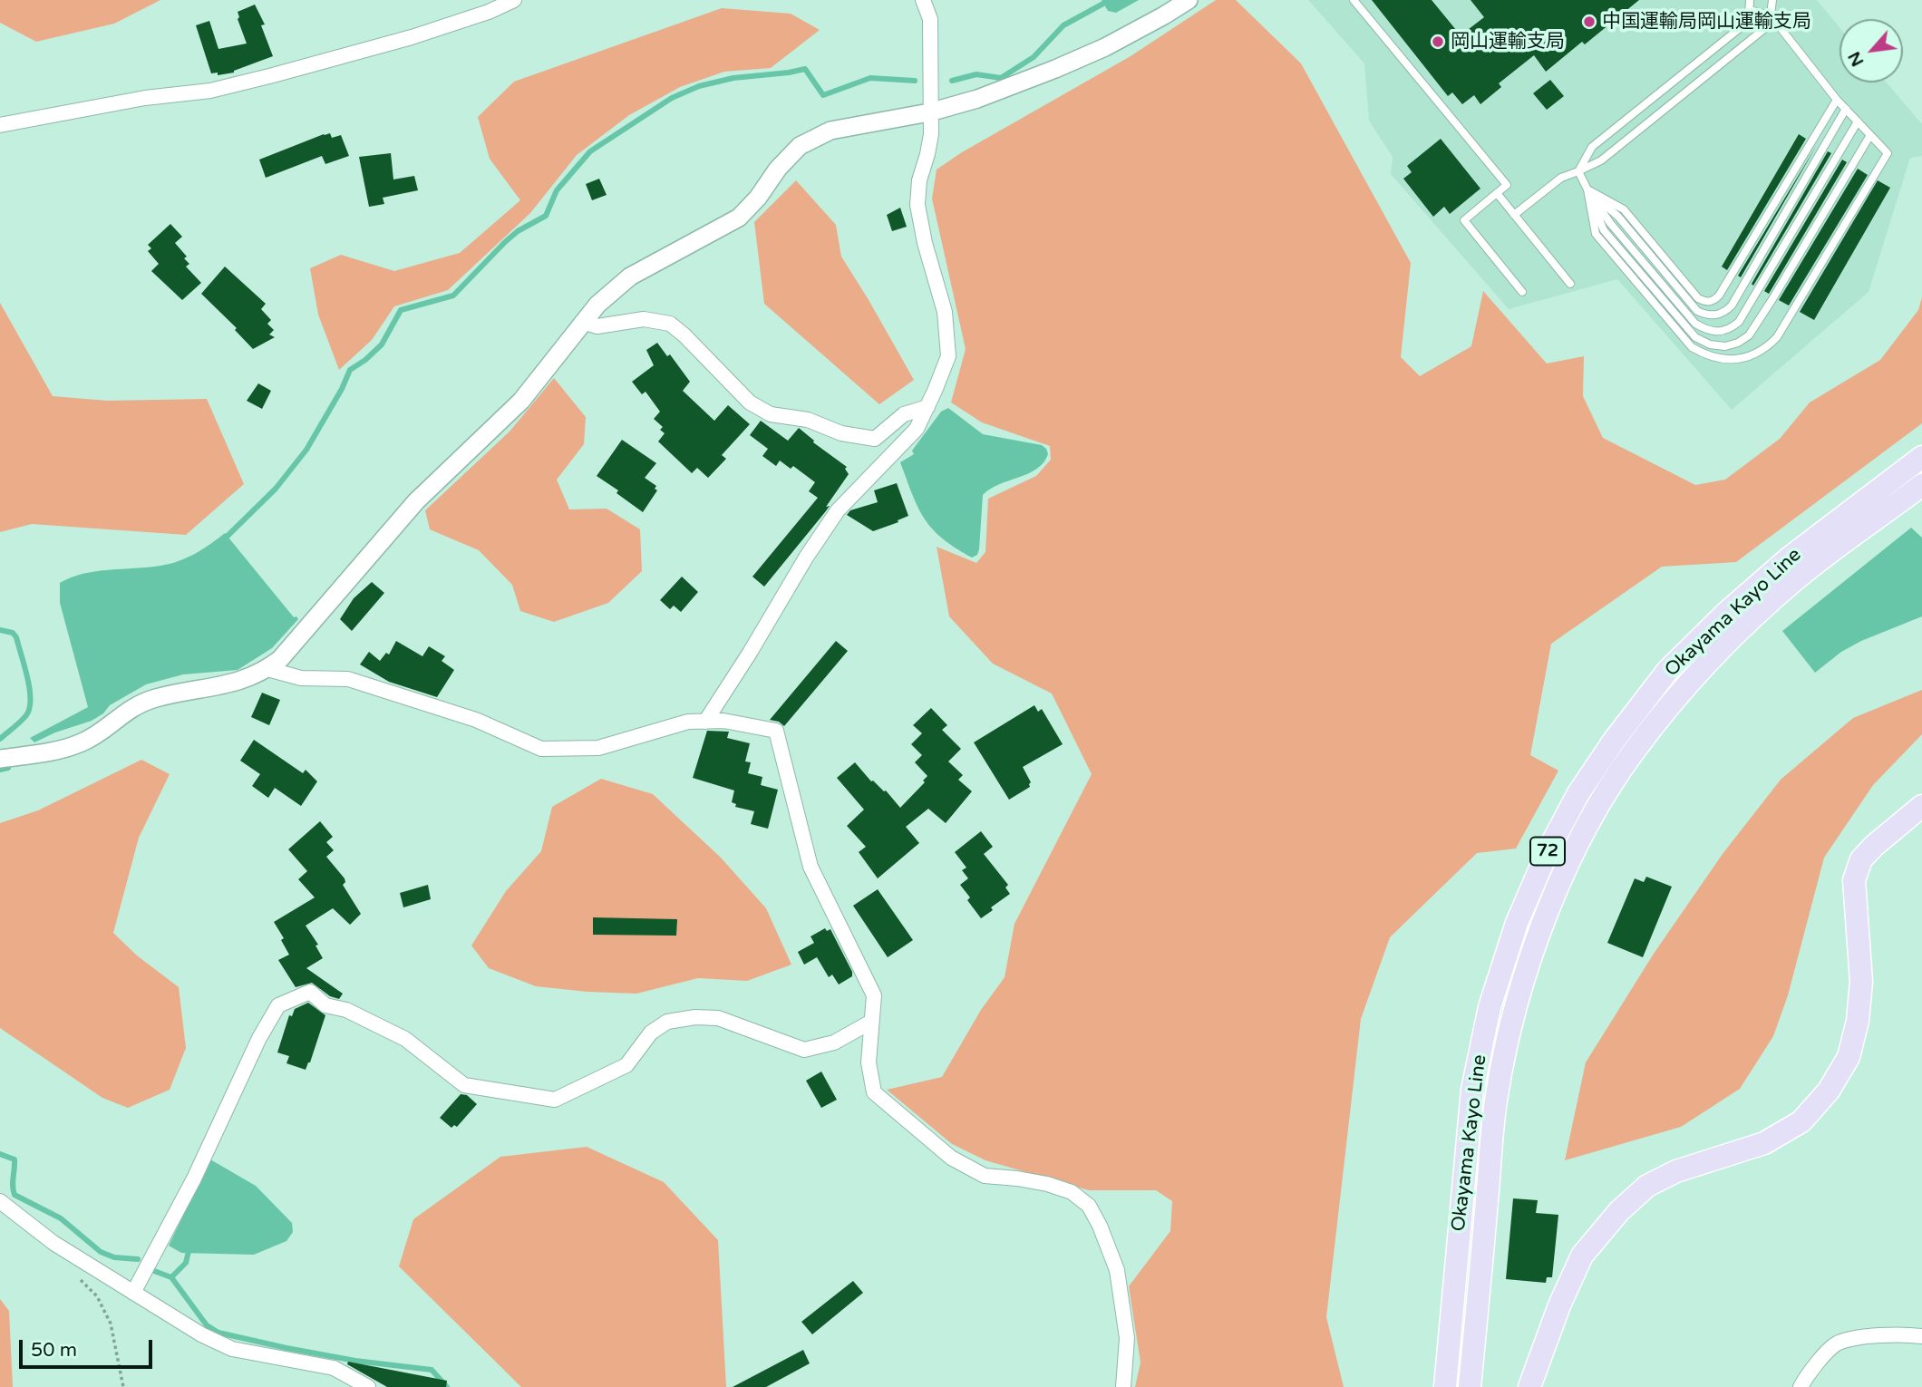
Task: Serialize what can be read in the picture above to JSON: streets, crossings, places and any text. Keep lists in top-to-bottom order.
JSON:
{
  "streets": {
    "main road": ["Okayama Kayo Line", "72"]
  },
  "places": ["中国運輸局岡山運輸支局", "岡山運輸支局"],
  "scale_bar": "50 m",
  "north": "bottom left"
}
